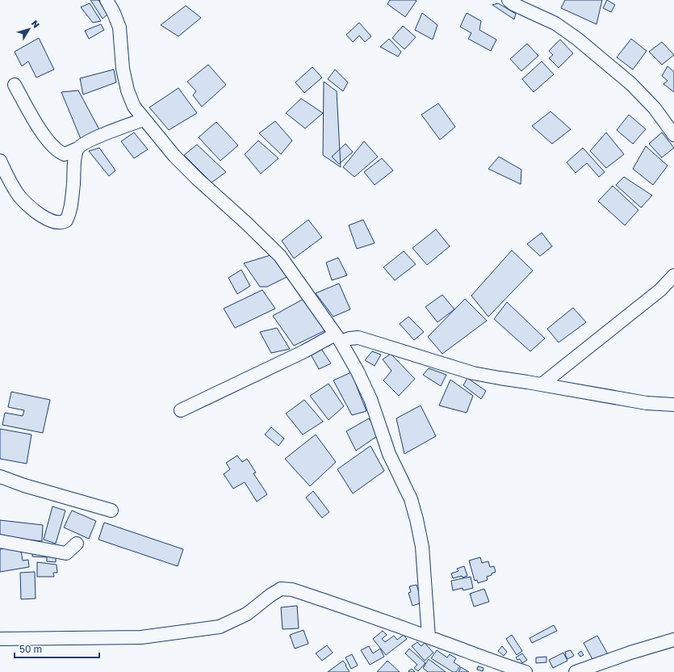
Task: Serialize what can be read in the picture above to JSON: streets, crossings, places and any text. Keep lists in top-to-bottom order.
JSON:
{
  "scale_bar": "50 m",
  "north": "top right"
}
